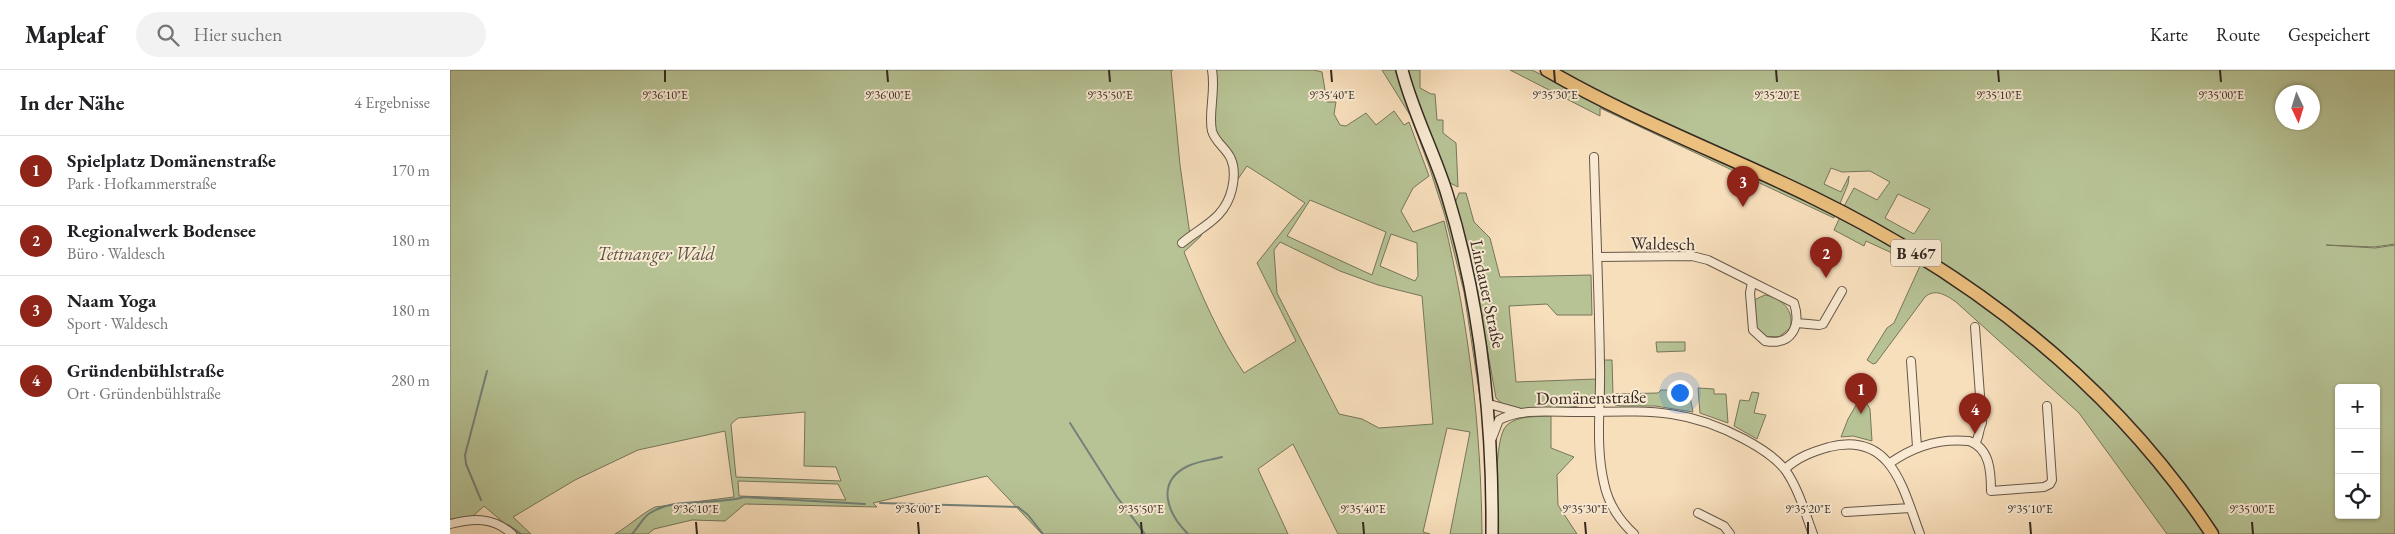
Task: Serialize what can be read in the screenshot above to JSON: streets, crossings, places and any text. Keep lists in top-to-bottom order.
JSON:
{
  "streets": {
    "main road": ["B 467", "Lindauer Straße"],
    "street": ["Waldesch", "Domänenstraße"]
  },
  "crossings": [
    ["Lindauer Straße", "Domänenstraße"]
  ],
  "parks": ["Tettnanger Wald"],
  "north": "bottom",
  "page": {
    "header": "Mapleaf",
    "search": "Hier suchen",
    "nav": ["Karte", "Route", "Gespeichert"],
    "heading": ["In der Nähe", "4 Ergebnisse"],
    "list": [
      {
        "mark": "1",
        "name": "Spielplatz Domänenstraße",
        "note": "Park · Hofkammerstraße",
        "value": "170 m"
      },
      {
        "mark": "2",
        "name": "Regionalwerk Bodensee",
        "note": "Büro · Waldesch",
        "value": "180 m"
      },
      {
        "mark": "3",
        "name": "Naam Yoga",
        "note": "Sport · Waldesch",
        "value": "180 m"
      },
      {
        "mark": "4",
        "name": "Gründenbühlstraße",
        "note": "Ort · Gründenbühlstraße",
        "value": "280 m"
      }
    ],
    "pins": [
      "3",
      "2",
      "1",
      "4"
    ],
    "map_buttons": ["+", "−"]
  },
  "coordinates": [
    "9°36'10\"E",
    "9°36'00\"E",
    "9°35'50\"E",
    "9°35'40\"E",
    "9°35'30\"E",
    "9°35'20\"E",
    "9°35'10\"E",
    "9°35'00\"E"
  ]
}
